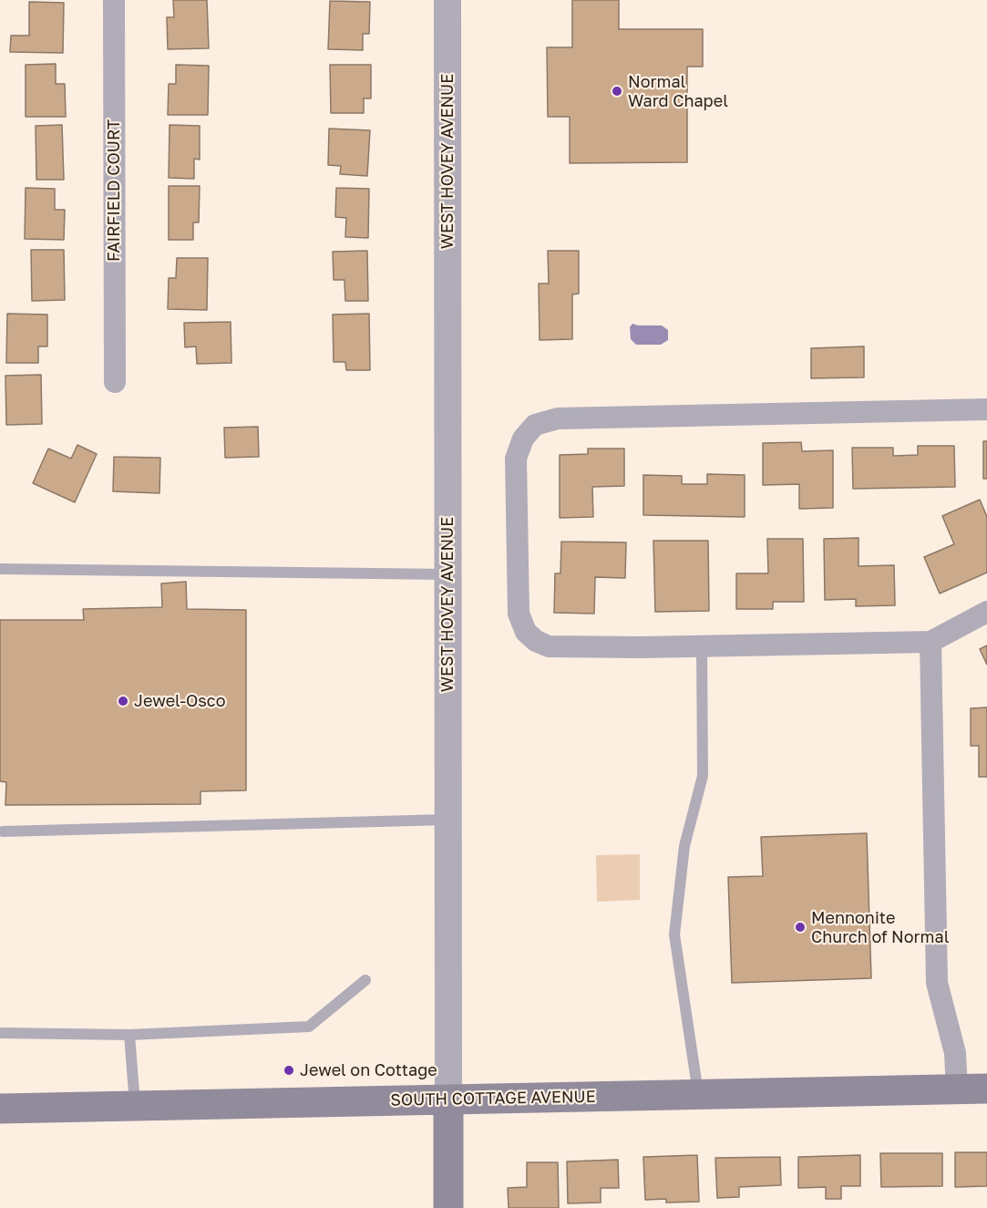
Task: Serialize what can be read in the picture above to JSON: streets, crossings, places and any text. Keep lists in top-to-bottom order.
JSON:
{
  "streets": {
    "main road": ["WEST HOVEY AVENUE", "SOUTH COTTAGE AVENUE"],
    "street": ["FAIRFIELD COURT"]
  },
  "crossings": [
    ["WEST HOVEY AVENUE", "SOUTH COTTAGE AVENUE"]
  ],
  "places": [
    "Normal Ward Chapel",
    "Jewel-Osco",
    "Mennonite Church of Normal",
    "Jewel on Cottage"
  ]
}
